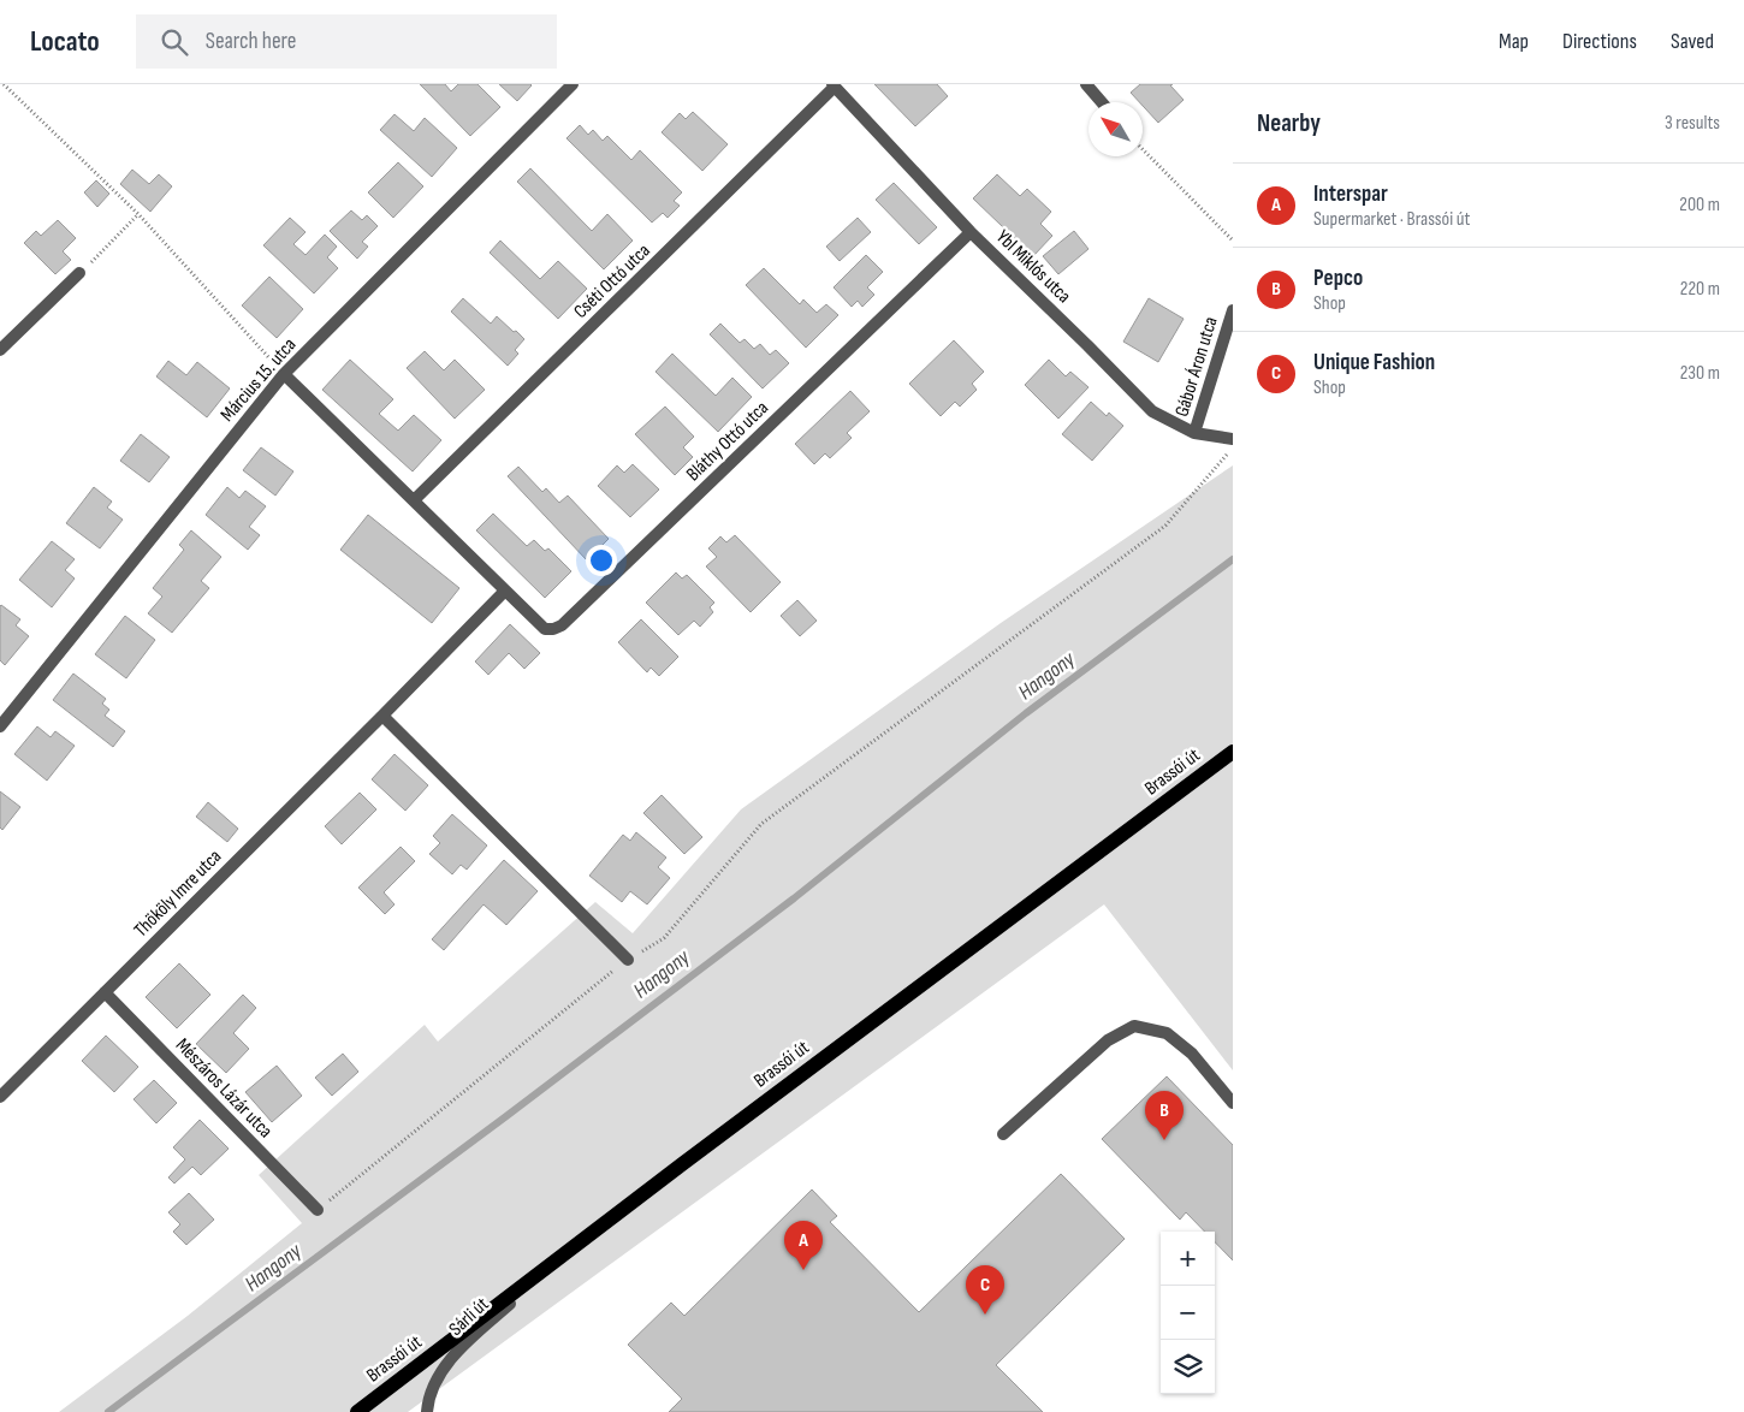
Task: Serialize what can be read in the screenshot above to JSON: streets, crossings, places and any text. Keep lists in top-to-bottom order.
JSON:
{
  "streets": {
    "main road": ["Brassói út"],
    "street": [
      "Ybl Miklós utca",
      "Cséti Ottó utca",
      "Gábor Áron utca",
      "Március 15. utca",
      "Bláthy Ottó utca",
      "Thököly Imre utca",
      "Mészáros Lázár utca",
      "Sárli út"
    ]
  },
  "crossings": [
    ["Ybl Miklós utca", "Cséti Ottó utca"],
    ["Ybl Miklós utca", "Gábor Áron utca"],
    ["Ybl Miklós utca", "Bláthy Ottó utca"],
    ["Bláthy Ottó utca", "Thököly Imre utca"],
    ["Brassói út", "Sárli út"],
    ["Thököly Imre utca", "Mészáros Lázár utca"]
  ],
  "water": ["Hangony"],
  "north": "top left",
  "page": {
    "header": "Locato",
    "search": "Search here",
    "nav": ["Map", "Directions", "Saved"],
    "heading": ["Nearby", "3 results"],
    "list": [
      {
        "mark": "A",
        "name": "Interspar",
        "note": "Supermarket · Brassói út",
        "value": "200 m"
      },
      {
        "mark": "B",
        "name": "Pepco",
        "note": "Shop",
        "value": "220 m"
      },
      {
        "mark": "C",
        "name": "Unique Fashion",
        "note": "Shop",
        "value": "230 m"
      }
    ],
    "pins": ["B", "A", "C"],
    "map_buttons": ["+", "−"]
  }
}
